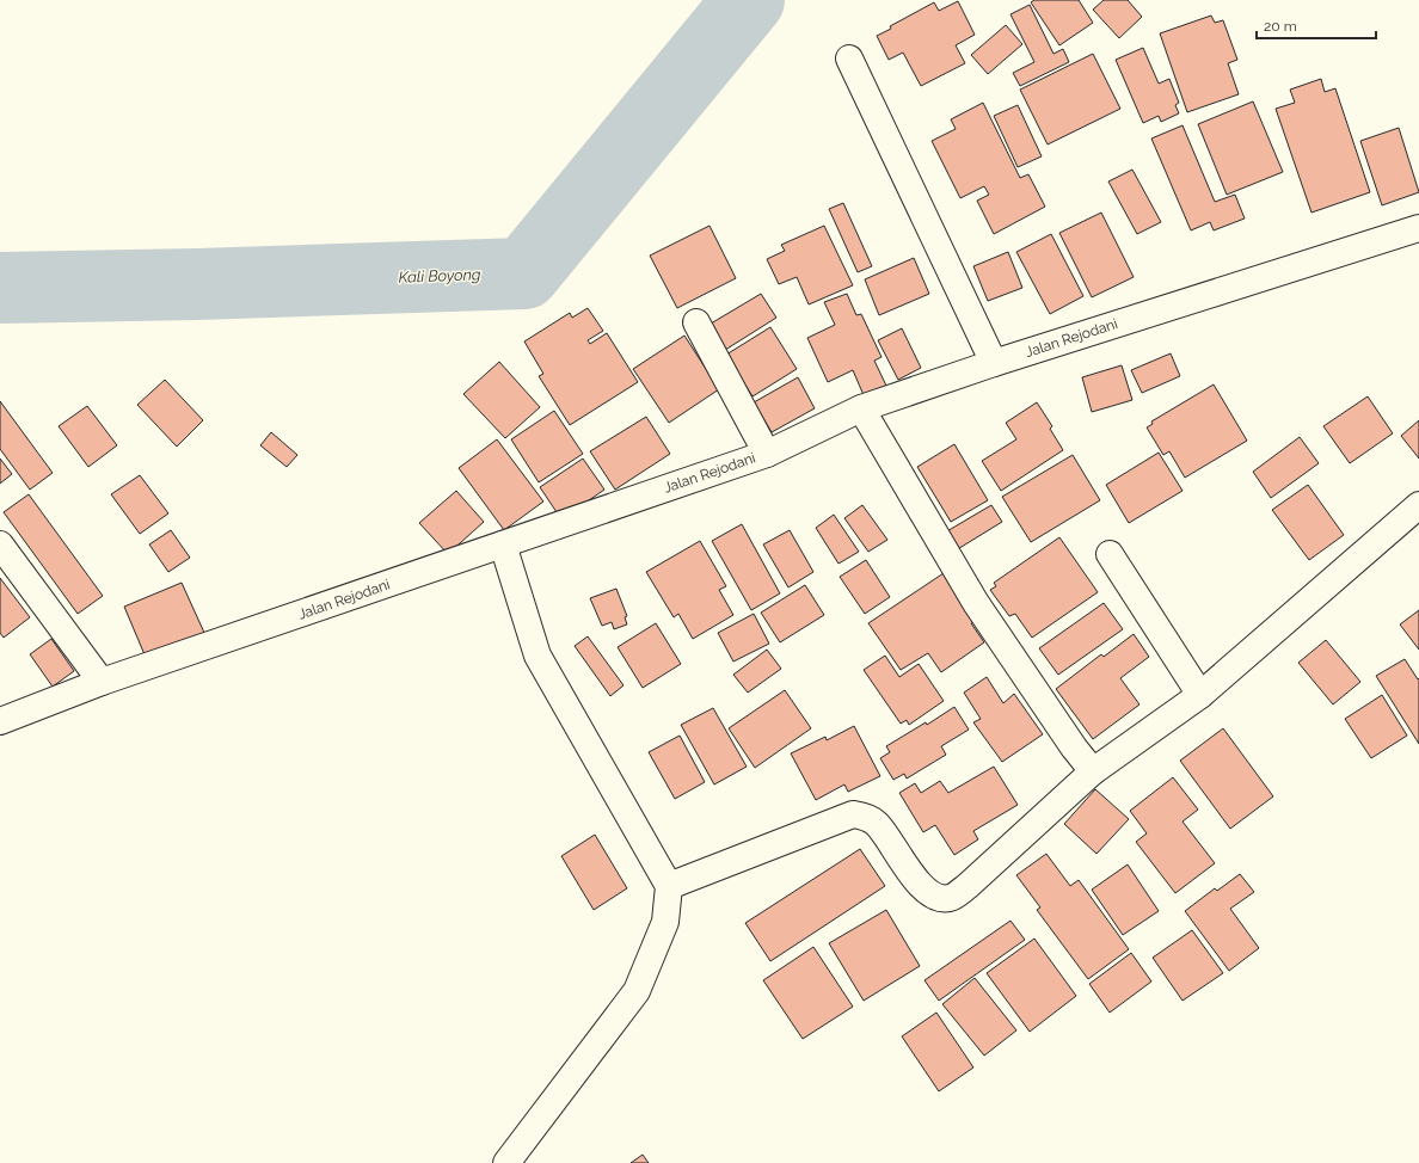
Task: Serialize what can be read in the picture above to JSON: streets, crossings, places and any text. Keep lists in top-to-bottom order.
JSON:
{
  "streets": {
    "street": ["Jalan Rejodani"]
  },
  "water": ["Kali Boyong"],
  "scale_bar": "20 m"
}
